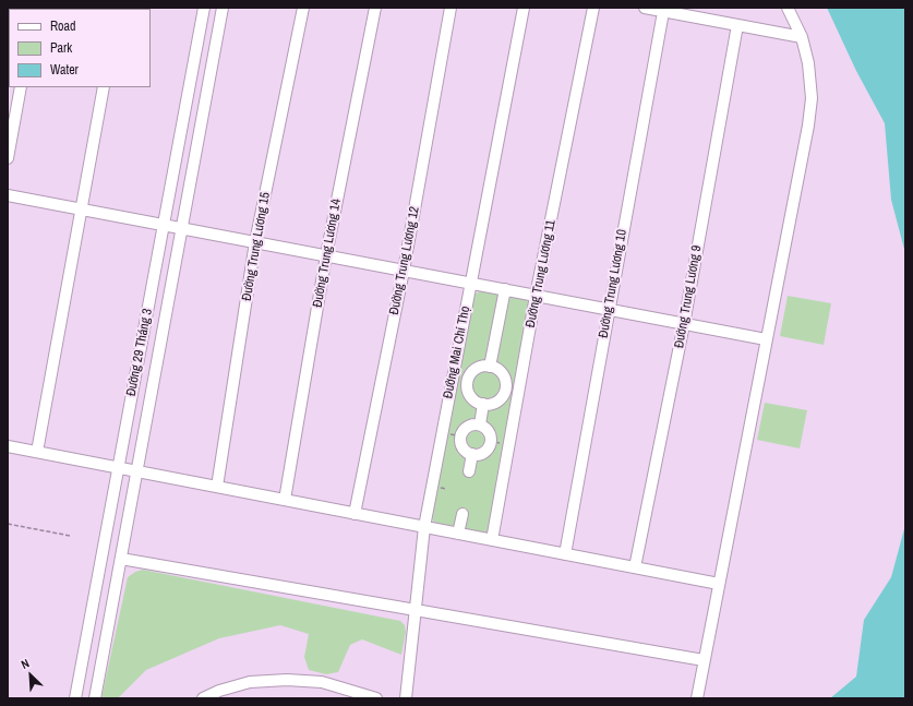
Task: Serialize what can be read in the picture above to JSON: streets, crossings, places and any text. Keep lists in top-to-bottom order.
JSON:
{
  "streets": {
    "street": [
      "Đường Trung Lương 15",
      "Đường Trung Lương 14",
      "Đường Trung Lương 12",
      "Đường Trung Lương 11",
      "Đường Trung Lương 10",
      "Đường Trung Lương 9",
      "Đường 29 Tháng 3",
      "Đường Mai Chí Thọ"
    ]
  },
  "legend": ["Road", "Park", "Water"],
  "north": "top left"
}
